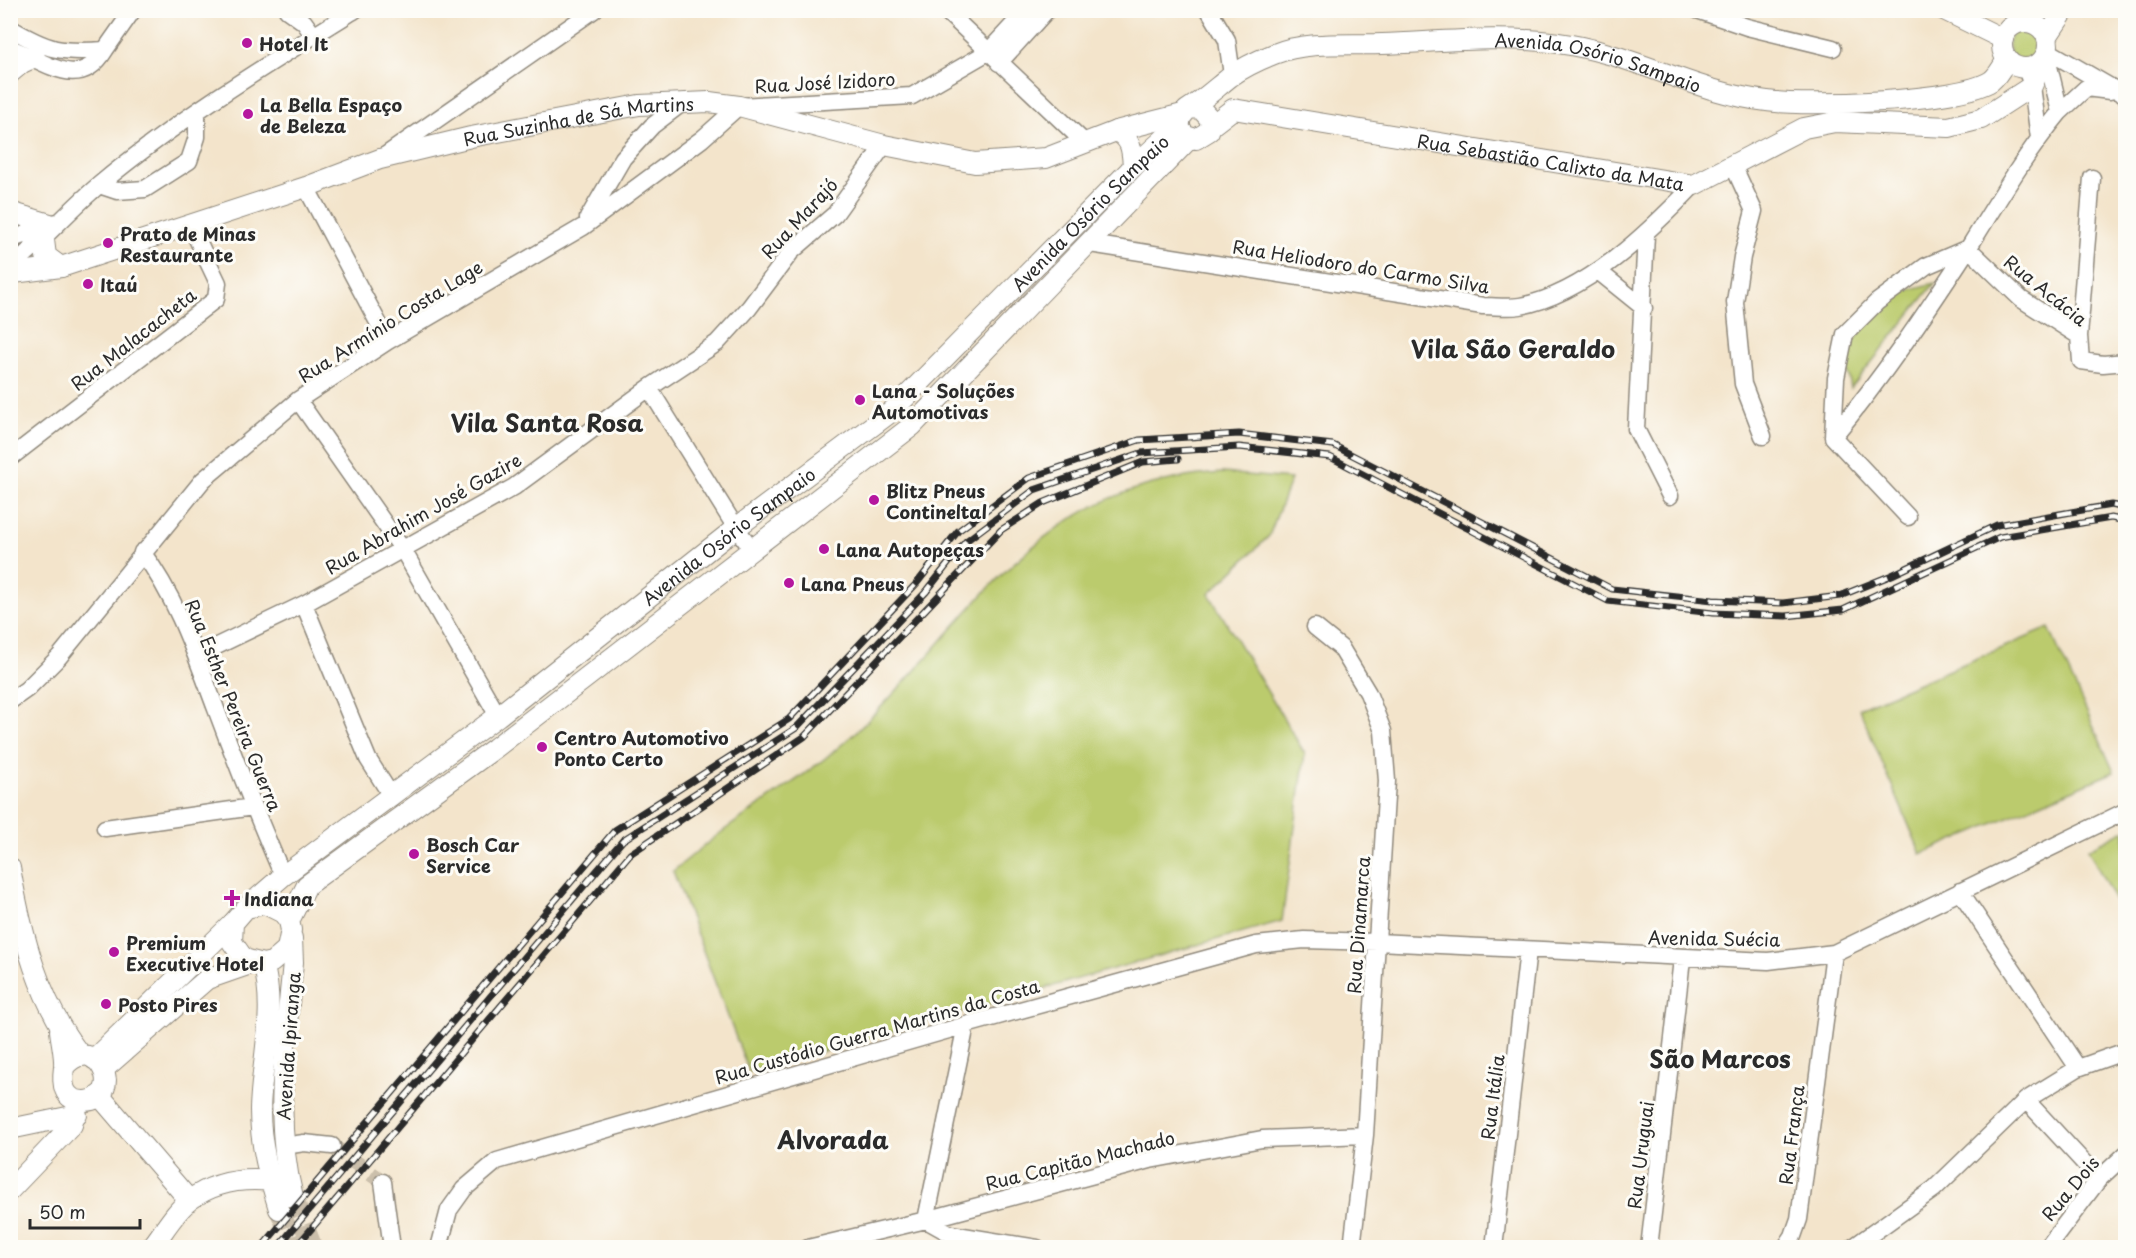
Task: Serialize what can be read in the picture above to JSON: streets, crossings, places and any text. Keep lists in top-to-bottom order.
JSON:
{
  "streets": {
    "street": [
      "Avenida Osório Sampaio",
      "Rua José Izidoro",
      "Rua Suzinha de Sá Martins",
      "Rua Sebastião Calixto da Mata",
      "Rua Marajó",
      "Rua Heliodoro do Carmo Silva",
      "Rua Acácia",
      "Rua Armínio Costa Lage",
      "Rua Malacacheta",
      "Rua Abrahim José Gazire",
      "Rua Esther Pereira Guerra",
      "Rua Dinamarca",
      "Avenida Suécia",
      "Rua Custódio Guerra Martins da Costa",
      "Avenida Ipiranga",
      "Rua Itália",
      "Rua França",
      "Rua Uruguai",
      "Rua Capitão Machado",
      "Rua Dois"
    ]
  },
  "crossings": [
    ["Avenida Osório Sampaio", "Rua Suzinha de Sá Martins"],
    ["Avenida Osório Sampaio", "Rua Sebastião Calixto da Mata"],
    ["Avenida Osório Sampaio", "Rua Heliodoro do Carmo Silva"],
    ["Avenida Osório Sampaio", "Rua Esther Pereira Guerra"],
    ["Avenida Osório Sampaio", "Avenida Ipiranga"],
    ["Rua José Izidoro", "Rua Suzinha de Sá Martins"],
    ["Rua José Izidoro", "Rua Armínio Costa Lage"],
    ["Rua Suzinha de Sá Martins", "Rua Marajó"],
    ["Rua Suzinha de Sá Martins", "Rua Armínio Costa Lage"],
    ["Rua Suzinha de Sá Martins", "Rua Malacacheta"],
    ["Rua Sebastião Calixto da Mata", "Rua Heliodoro do Carmo Silva"],
    ["Rua Marajó", "Rua Abrahim José Gazire"],
    ["Rua Armínio Costa Lage", "Rua Esther Pereira Guerra"],
    ["Rua Abrahim José Gazire", "Rua Esther Pereira Guerra"],
    ["Rua Dinamarca", "Avenida Suécia"],
    ["Rua Dinamarca", "Rua Custódio Guerra Martins da Costa"],
    ["Rua Dinamarca", "Rua Capitão Machado"],
    ["Avenida Suécia", "Rua Custódio Guerra Martins da Costa"],
    ["Avenida Suécia", "Rua Itália"],
    ["Avenida Suécia", "Rua França"],
    ["Avenida Suécia", "Rua Uruguai"]
  ],
  "districts": [
    "Vila São Geraldo",
    "Vila Santa Rosa",
    "São Marcos",
    "Alvorada"
  ],
  "places": {
    "other": [
      "Hotel It",
      "La Bella Espaço de Beleza",
      "Prato de Minas Restaurante",
      "Itaú",
      "Lana - Soluções Automotivas",
      "Blitz Pneus Contineltal",
      "Lana Autopeças",
      "Lana Pneus",
      "Centro Automotivo Ponto Certo",
      "Bosch Car Service",
      "Premium Executive Hotel",
      "Posto Pires"
    ],
    "health": ["Indiana"]
  },
  "scale_bar": "50 m"
}
